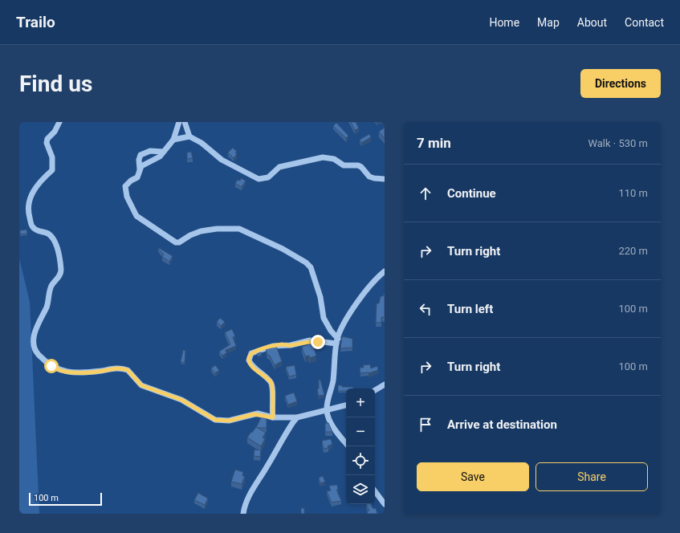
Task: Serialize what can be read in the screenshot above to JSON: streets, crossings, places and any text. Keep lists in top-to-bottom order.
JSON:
{
  "scale_bar": "100 m",
  "page": {
    "header": "Trailo",
    "nav": [
      "Home",
      "Map",
      "About",
      "Contact"
    ],
    "buttons": [
      "Directions",
      ["Save", "Share"]
    ],
    "title": "Find us",
    "heading": ["7 min", "Walk · 530 m"],
    "list": [
      ["Continue", "110 m"],
      ["Turn right", "220 m"],
      ["Turn left", "100 m"],
      ["Turn right", "100 m"],
      "Arrive at destination"
    ],
    "map_buttons": ["+", "−"],
    "scale": "100 m"
  }
}
